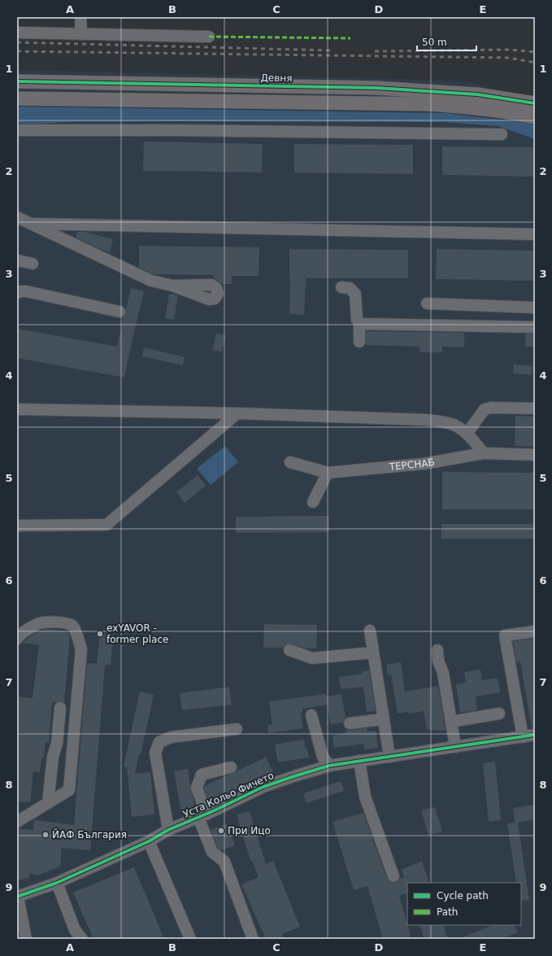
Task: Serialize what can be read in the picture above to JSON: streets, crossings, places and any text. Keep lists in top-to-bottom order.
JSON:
{
  "streets": {
    "main road": ["Девня"],
    "street": ["ТЕРСНАБ", "Уста Кольо Фичето"]
  },
  "places": ["exYAVOR - former place", "При Ицо", "ЙАФ България"],
  "legend": ["Cycle path", "Path"],
  "scale_bar": "50 m",
  "grid": {
    "columns": [
      "A",
      "B",
      "C",
      "D",
      "E"
    ],
    "rows": [
      "1",
      "2",
      "3",
      "4",
      "5",
      "6",
      "7",
      "8",
      "9"
    ]
  }
}
